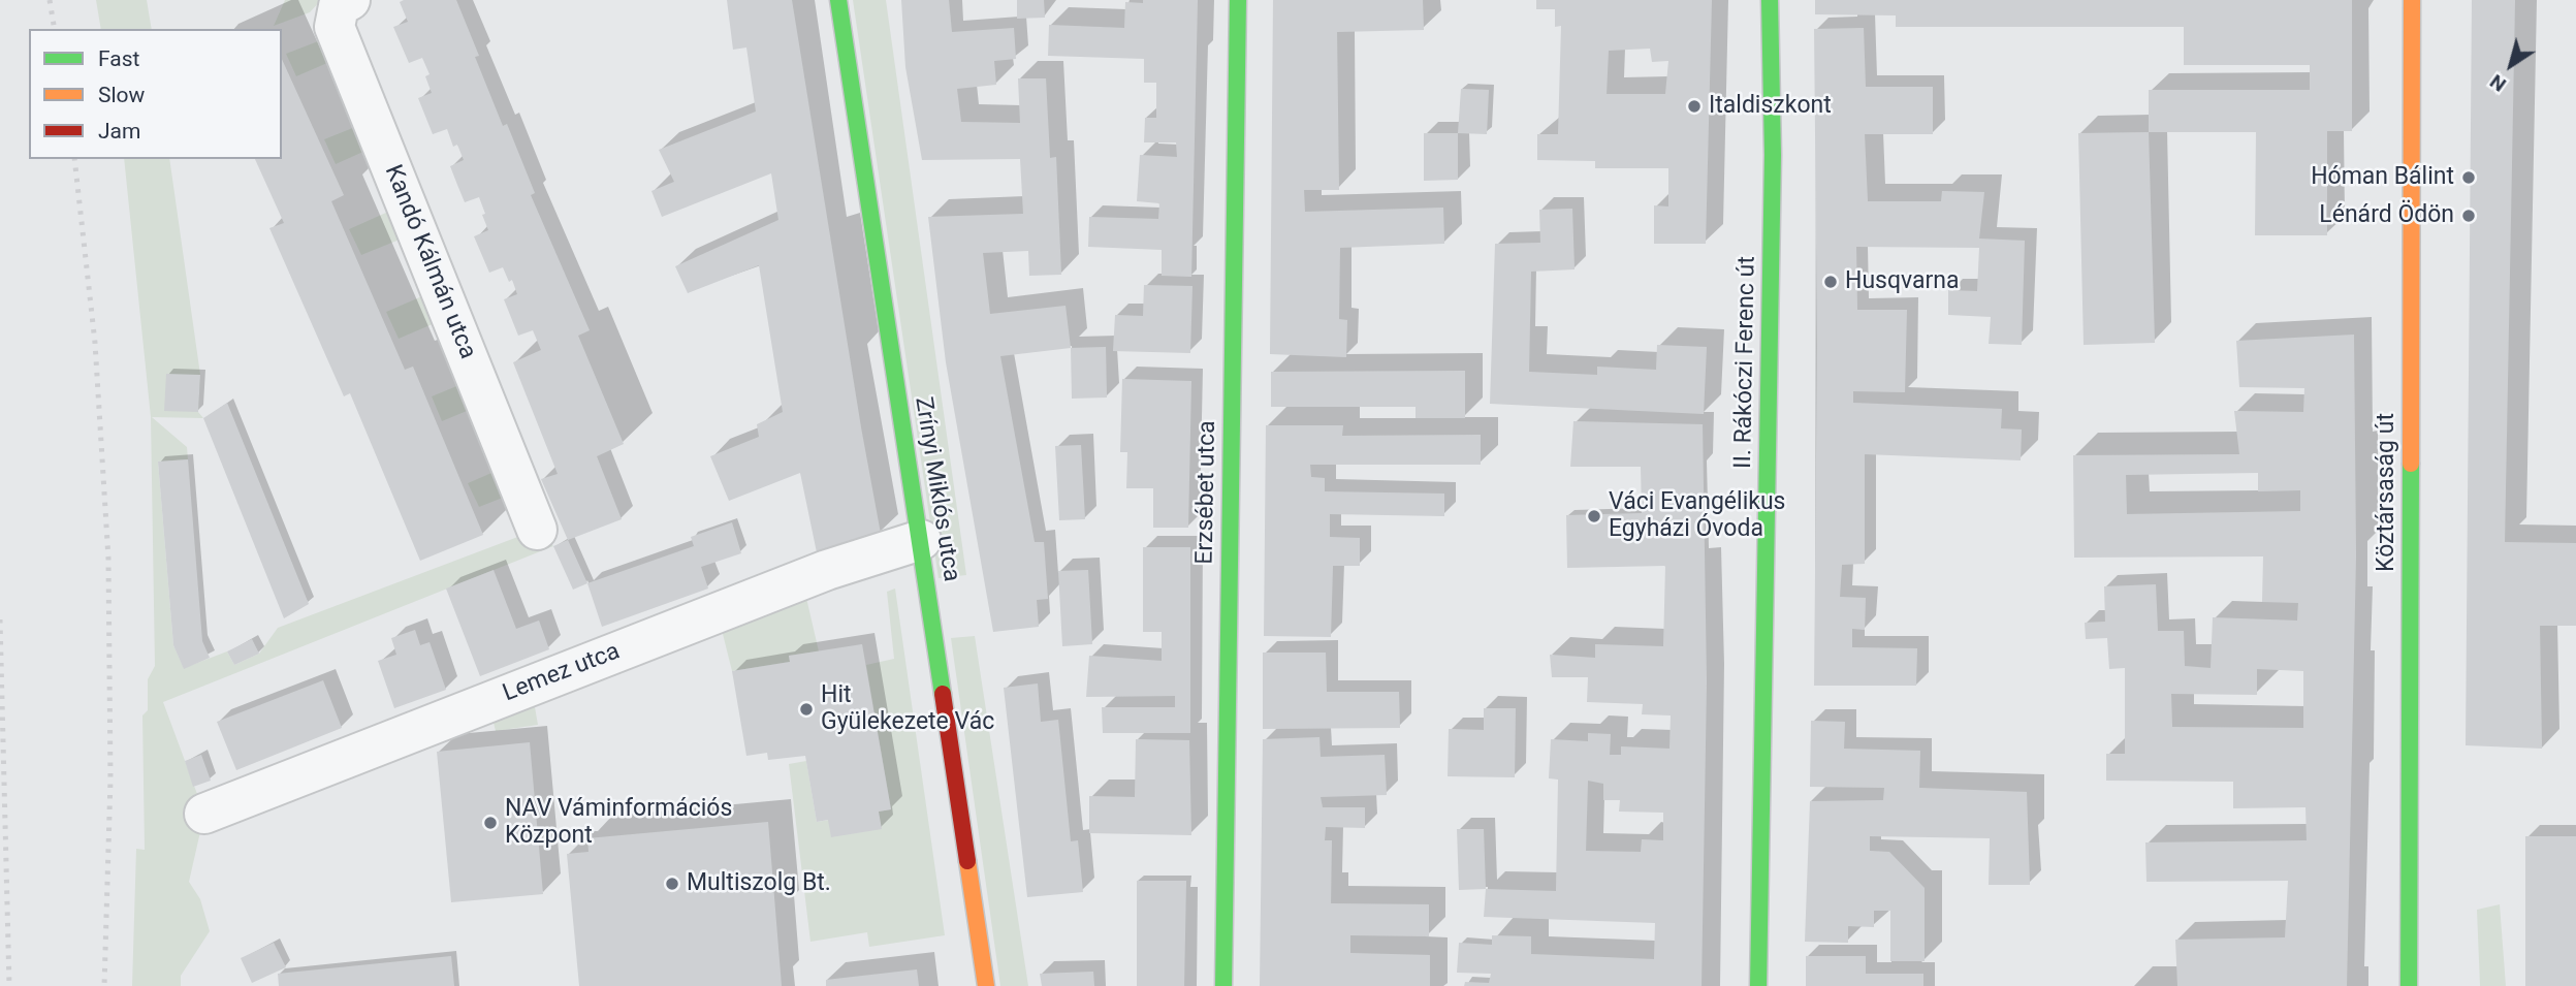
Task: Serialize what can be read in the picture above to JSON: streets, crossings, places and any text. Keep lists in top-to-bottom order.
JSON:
{
  "streets": {
    "street": [
      "Kandó Kálmán utca",
      "II. Rákóczi Ferenc út",
      "Zrínyi Miklós utca",
      "Erzsébet utca",
      "Köztársaság út",
      "Lemez utca"
    ]
  },
  "crossings": [
    ["Zrínyi Miklós utca", "Lemez utca"]
  ],
  "places": [
    "Italdiszkont",
    "Hóman Bálint",
    "Lénárd Ödön",
    "Husqvarna",
    "Váci Evangélikus Egyházi Óvoda",
    "Hit Gyülekezete Vác",
    "NAV Váminformációs Központ",
    "Multiszolg Bt."
  ],
  "legend": ["Fast", "Slow", "Jam"],
  "north": "bottom left"
}
